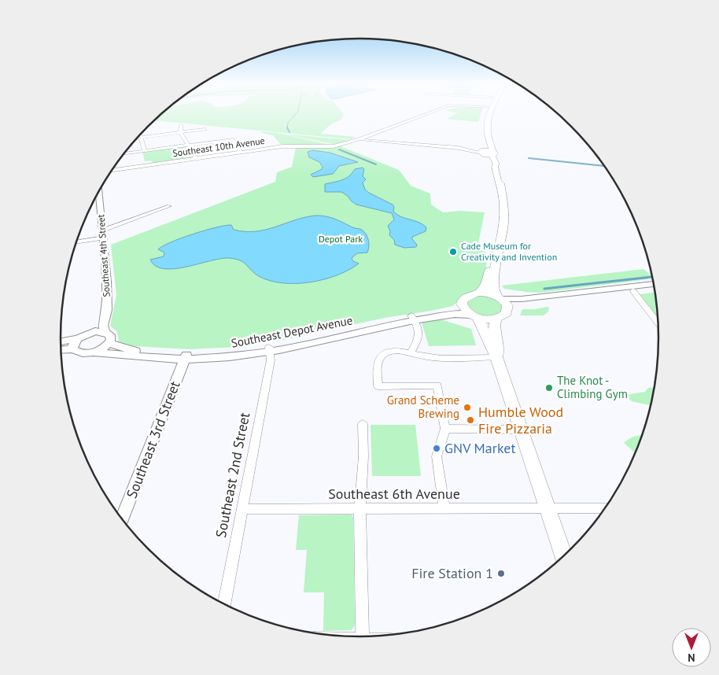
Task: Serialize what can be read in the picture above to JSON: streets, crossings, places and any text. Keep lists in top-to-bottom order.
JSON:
{
  "streets": {
    "street": [
      "Southeast 10th Avenue",
      "Southeast 4th Street",
      "Southeast Depot Avenue",
      "Southeast 3rd Street",
      "Southeast 2nd Street",
      "Southeast 6th Avenue"
    ]
  },
  "crossings": [
    ["Southeast Depot Avenue", "Southeast 3rd Street"],
    ["Southeast Depot Avenue", "Southeast 2nd Street"],
    ["Southeast 2nd Street", "Southeast 6th Avenue"]
  ],
  "parks": ["Depot Park"],
  "places": [
    "Cade Museum for Creativity and Invention",
    "The Knot - Climbing Gym",
    "Grand Scheme Brewing",
    "Humble Wood Fire Pizzaria",
    "GNV Market",
    "Fire Station 1"
  ],
  "north": "bottom"
}
